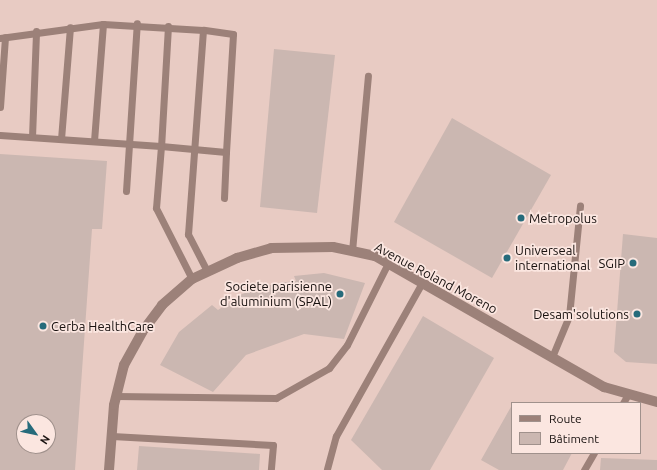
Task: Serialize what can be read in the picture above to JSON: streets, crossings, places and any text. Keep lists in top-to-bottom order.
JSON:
{
  "streets": {
    "street": ["Avenue Roland Moreno"]
  },
  "places": [
    "Metropolus",
    "Universeal international",
    "SGIP",
    "Societe parisienne d'aluminium (SPAL)",
    "Desam'solutions",
    "Cerba HealthCare"
  ],
  "legend": ["Route", "Bâtiment"],
  "north": "bottom right"
}
